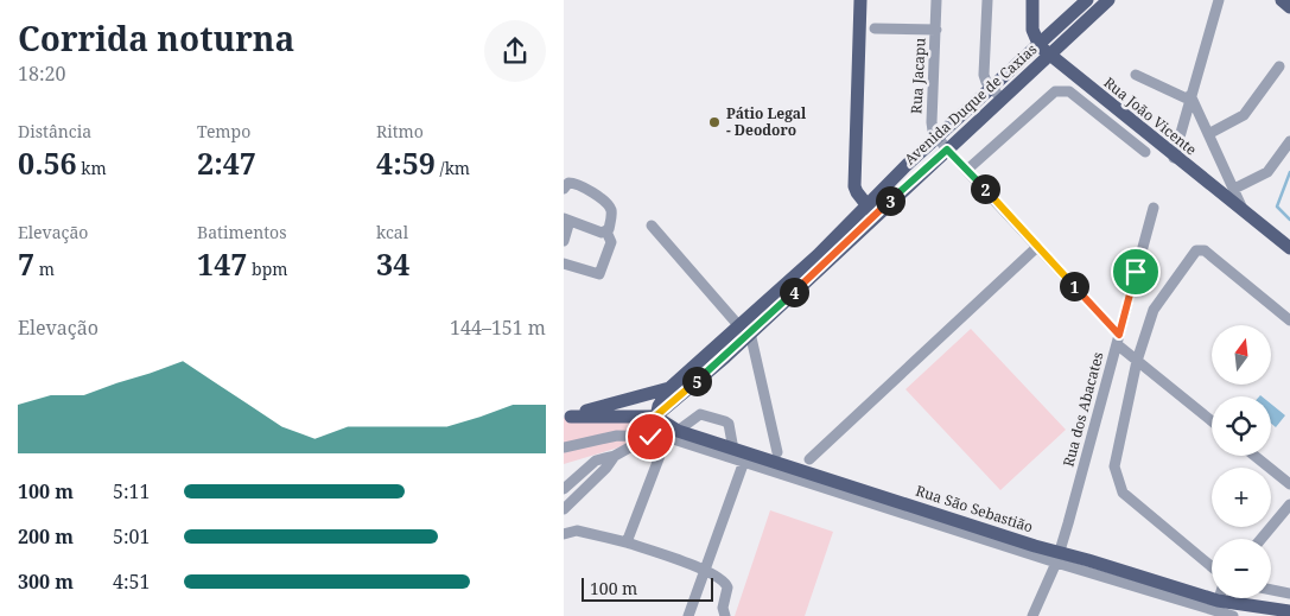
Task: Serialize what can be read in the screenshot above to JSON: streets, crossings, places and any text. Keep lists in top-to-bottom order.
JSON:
{
  "streets": {
    "main road": ["Avenida Duque de Caxias", "Rua João Vicente", "Rua São Sebastião"],
    "street": ["Rua Jacapu", "Rua dos Abacates"]
  },
  "crossings": [
    ["Rua Jacapu", "Avenida Duque de Caxias"],
    ["Avenida Duque de Caxias", "Rua João Vicente"],
    ["Avenida Duque de Caxias", "Rua São Sebastião"],
    ["Rua dos Abacates", "Rua São Sebastião"]
  ],
  "places": ["Pátio Legal - Deodoro"],
  "scale_bar": "100 m",
  "north": "top",
  "page": {
    "heading": ["Corrida noturna", "18:20"],
    "stats": [
      ["Distância", "0.56 km"],
      ["Tempo", "2:47"],
      ["Ritmo", "4:59 /km"],
      ["Elevação", "7 m"],
      ["Batimentos", "147 bpm"],
      ["kcal", "34"]
    ],
    "pins": [
      "2",
      "3",
      "1",
      "4",
      "5"
    ],
    "chart": ["Elevação", "144–151 m"],
    "map_buttons": ["+", "−"],
    "list": [
      {
        "name": "100 m",
        "note": "5:11"
      },
      {
        "name": "200 m",
        "note": "5:01"
      },
      {
        "name": "300 m",
        "note": "4:51"
      }
    ],
    "scale": "100 m"
  }
}
